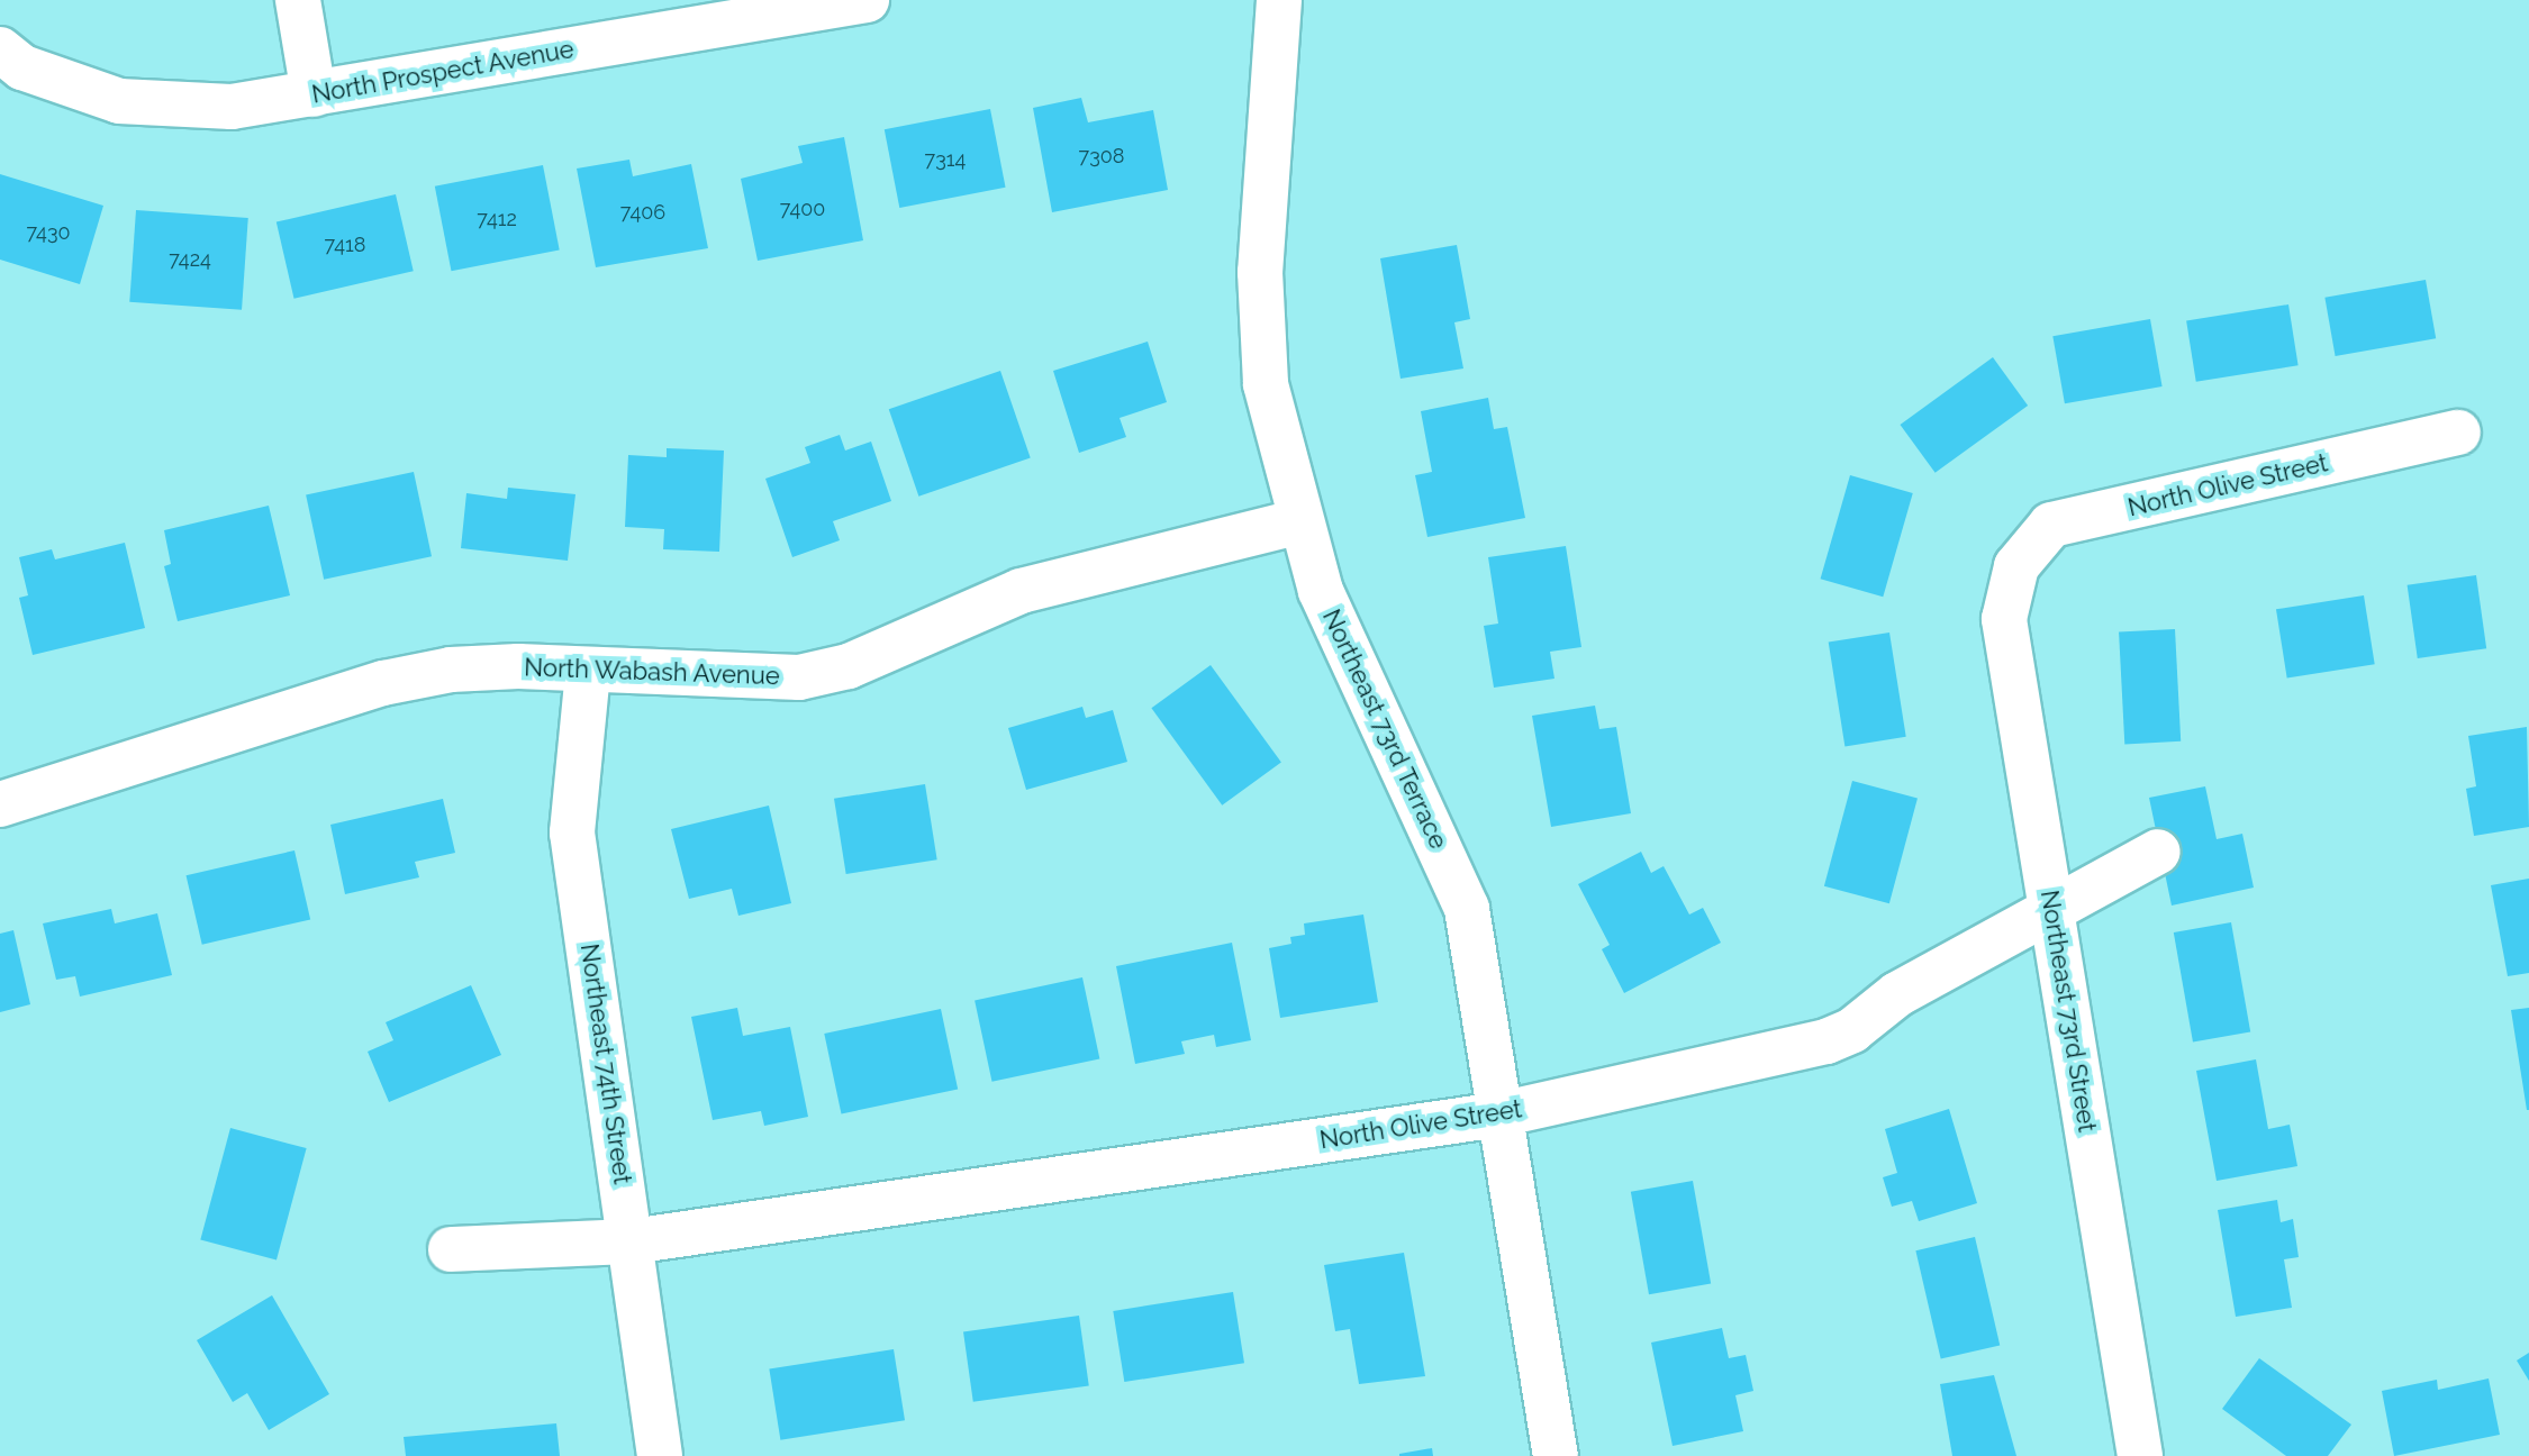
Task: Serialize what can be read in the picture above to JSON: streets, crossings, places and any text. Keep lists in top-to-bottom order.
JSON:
{
  "streets": {
    "street": [
      "North Prospect Avenue",
      "North Olive Street",
      "North Wabash Avenue",
      "Northeast 73rd Terrace",
      "Northeast 73rd Street",
      "Northeast 74th Street"
    ]
  },
  "crossings": [
    ["North Olive Street", "Northeast 73rd Terrace"],
    ["North Olive Street", "Northeast 73rd Street"],
    ["North Olive Street", "Northeast 74th Street"],
    ["North Wabash Avenue", "Northeast 73rd Terrace"],
    ["North Wabash Avenue", "Northeast 74th Street"]
  ],
  "house_numbers": [
    "7308",
    "7314",
    "7400",
    "7406",
    "7412",
    "7430",
    "7418",
    "7424"
  ]
}
